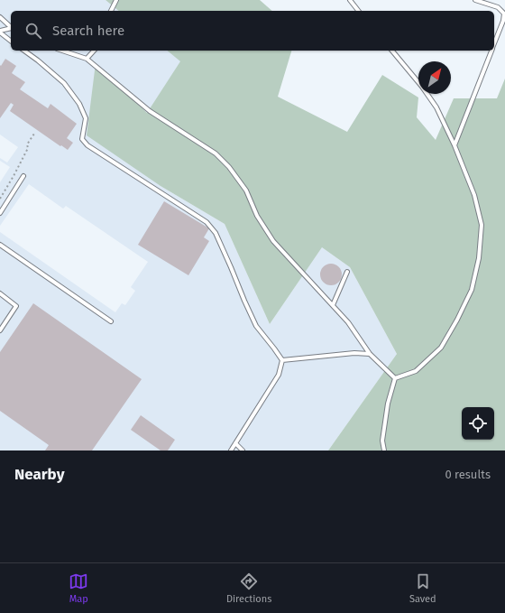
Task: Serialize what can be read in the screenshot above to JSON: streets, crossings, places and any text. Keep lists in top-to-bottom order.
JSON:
{
  "north": "top right",
  "page": {
    "search": "Search here",
    "heading": ["Nearby", "0 results"],
    "nav": ["Map", "Directions", "Saved"]
  }
}
